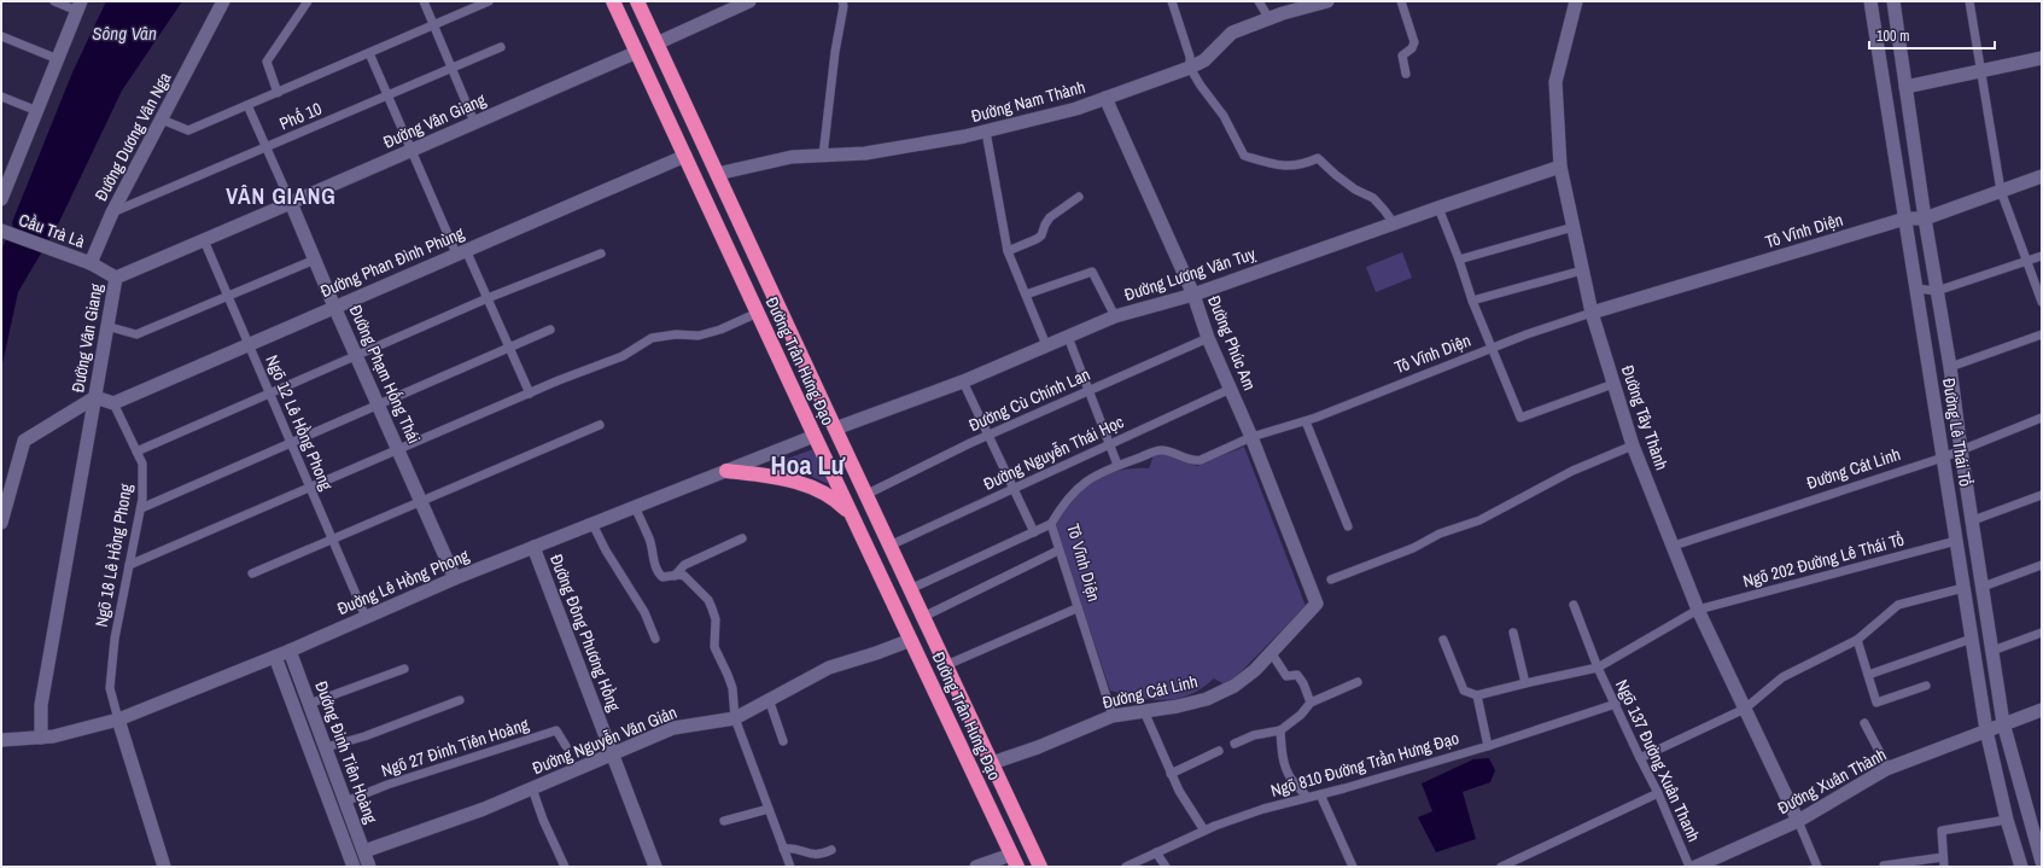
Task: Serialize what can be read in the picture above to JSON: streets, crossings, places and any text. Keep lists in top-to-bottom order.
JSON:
{
  "streets": {
    "highway": ["Đường Trân Hưng Đạo"],
    "street": [
      "Đường Nam Thành",
      "Phố 10",
      "Đường Vân Giang",
      "Đường Dương Vân Nga",
      "Cầu Trà Là",
      "Tô Vĩnh Diện",
      "Đường Phan Đình Phùng",
      "Đường Lương Văn Tuỵ",
      "Đường Phúc Am",
      "Đường Phạm Hống Thái",
      "Đường Cù Chính Lan",
      "Đường Tây Thành",
      "Ngõ 12 Lê Hồng Phong",
      "Đường Lê Thái Tổ",
      "Đường Nguyễn Thái Học",
      "Đường Cát Linh",
      "Ngõ 18 Lê Hồng Phong",
      "Ngõ 202 Đường Lê Thái Tổ",
      "Đuờng Lê Hồng Phong",
      "Đường Đông Phương Hồng",
      "Đường Nguyễn Văn Giản",
      "Ngõ 27 Đinh Tiên Hoàng",
      "Đướng Đinh Tiên Hoàng",
      "Ngõ 137 Đường Xuân Thanh",
      "Ngõ 810 Đường Trần Hưng Đạo",
      "Đường Xuân Thành"
    ]
  },
  "crossings": [
    ["Đường Nam Thành", "Đường Phúc Am"],
    ["Đường Nam Thành", "Đường Trân Hưng Đạo"],
    ["Phố 10", "Đường Dương Vân Nga"],
    ["Phố 10", "Đường Phạm Hống Thái"],
    ["Đường Vân Giang", "Đường Trân Hưng Đạo"],
    ["Đường Vân Giang", "Đường Phạm Hống Thái"],
    ["Đường Vân Giang", "Ngõ 12 Lê Hồng Phong"],
    ["Đường Vân Giang", "Đuờng Lê Hồng Phong"],
    ["Đường Dương Vân Nga", "Cầu Trà Là"],
    ["Tô Vĩnh Diện", "Đường Phúc Am"],
    ["Tô Vĩnh Diện", "Đường Tây Thành"],
    ["Tô Vĩnh Diện", "Đường Lê Thái Tổ"],
    ["Tô Vĩnh Diện", "Đường Cát Linh"],
    ["Đường Phan Đình Phùng", "Đường Trân Hưng Đạo"],
    ["Đường Phan Đình Phùng", "Đường Phạm Hống Thái"],
    ["Đường Phan Đình Phùng", "Ngõ 12 Lê Hồng Phong"],
    ["Đường Phan Đình Phùng", "Ngõ 18 Lê Hồng Phong"],
    ["Đường Lương Văn Tuỵ", "Đường Phúc Am"],
    ["Đường Lương Văn Tuỵ", "Đường Trân Hưng Đạo"],
    ["Đường Lương Văn Tuỵ", "Đường Tây Thành"],
    ["Đường Phúc Am", "Đường Cù Chính Lan"],
    ["Đường Phúc Am", "Đường Nguyễn Thái Học"],
    ["Đường Phúc Am", "Đường Cát Linh"],
    ["Đường Trân Hưng Đạo", "Đường Cù Chính Lan"],
    ["Đường Trân Hưng Đạo", "Đường Nguyễn Thái Học"],
    ["Đường Trân Hưng Đạo", "Đường Cát Linh"],
    ["Đường Trân Hưng Đạo", "Đuờng Lê Hồng Phong"],
    ["Đường Trân Hưng Đạo", "Đường Nguyễn Văn Giản"],
    ["Đường Phạm Hống Thái", "Đuờng Lê Hồng Phong"],
    ["Đường Tây Thành", "Đường Cát Linh"],
    ["Đường Tây Thành", "Ngõ 202 Đường Lê Thái Tổ"],
    ["Đường Tây Thành", "Đường Xuân Thành"],
    ["Ngõ 12 Lê Hồng Phong", "Đuờng Lê Hồng Phong"],
    ["Đường Lê Thái Tổ", "Đường Cát Linh"],
    ["Đường Lê Thái Tổ", "Ngõ 202 Đường Lê Thái Tổ"],
    ["Đường Lê Thái Tổ", "Đường Xuân Thành"],
    ["Ngõ 18 Lê Hồng Phong", "Đuờng Lê Hồng Phong"],
    ["Ngõ 202 Đường Lê Thái Tổ", "Ngõ 137 Đường Xuân Thanh"],
    ["Đuờng Lê Hồng Phong", "Đường Đông Phương Hồng"],
    ["Đuờng Lê Hồng Phong", "Đướng Đinh Tiên Hoàng"],
    ["Đường Đông Phương Hồng", "Đường Nguyễn Văn Giản"],
    ["Đường Nguyễn Văn Giản", "Đướng Đinh Tiên Hoàng"],
    ["Ngõ 27 Đinh Tiên Hoàng", "Đướng Đinh Tiên Hoàng"],
    ["Ngõ 137 Đường Xuân Thanh", "Ngõ 810 Đường Trần Hưng Đạo"]
  ],
  "districts": ["VÂN GIANG", "Hoa Lư"],
  "water": ["Sông Vân"],
  "scale_bar": "100 m"
}
